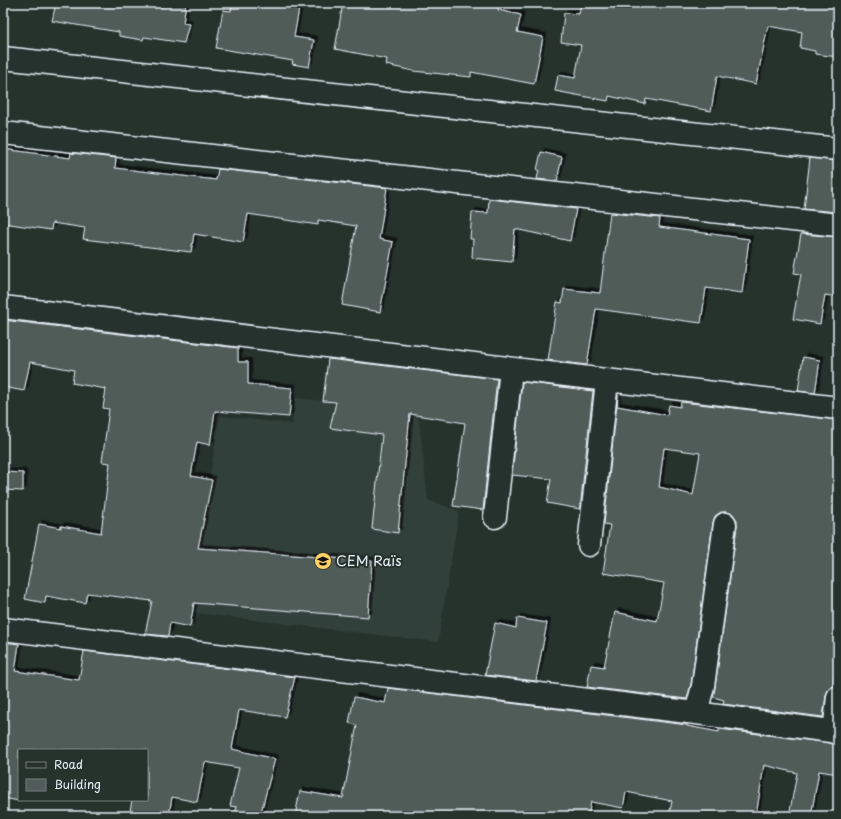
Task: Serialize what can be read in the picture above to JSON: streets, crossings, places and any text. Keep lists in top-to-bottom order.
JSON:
{
  "places": {
    "school or university": ["CEM Raïs"]
  },
  "legend": ["Road", "Building"]
}
